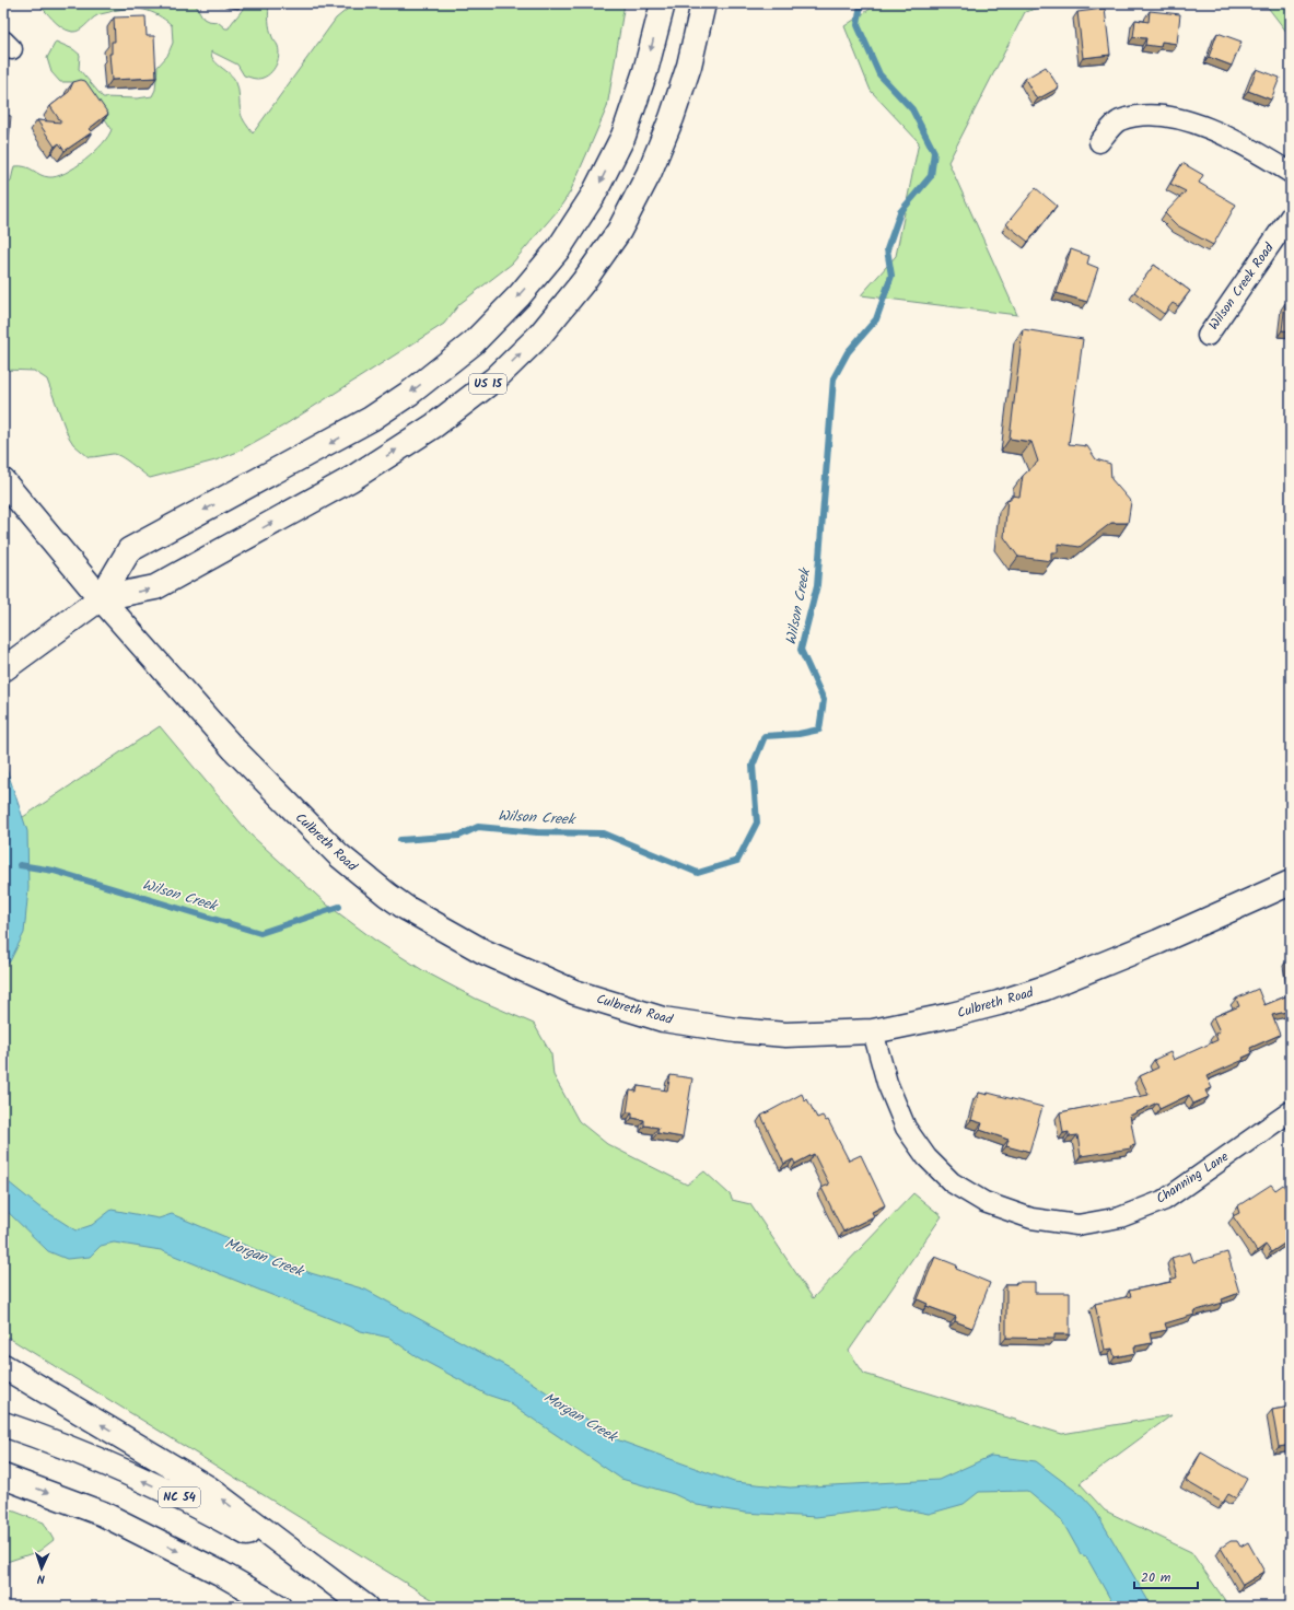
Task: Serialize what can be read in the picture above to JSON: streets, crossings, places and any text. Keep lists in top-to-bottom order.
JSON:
{
  "streets": {
    "main road": ["US 15", "Culbreth Road", "NC 54"],
    "street": ["Wilson Creek Road", "Channing Lane"]
  },
  "crossings": [
    ["US 15", "Culbreth Road"],
    ["Culbreth Road", "Channing Lane"]
  ],
  "water": ["Wilson Creek", "Morgan Creek"],
  "scale_bar": "20 m",
  "north": "bottom"
}
